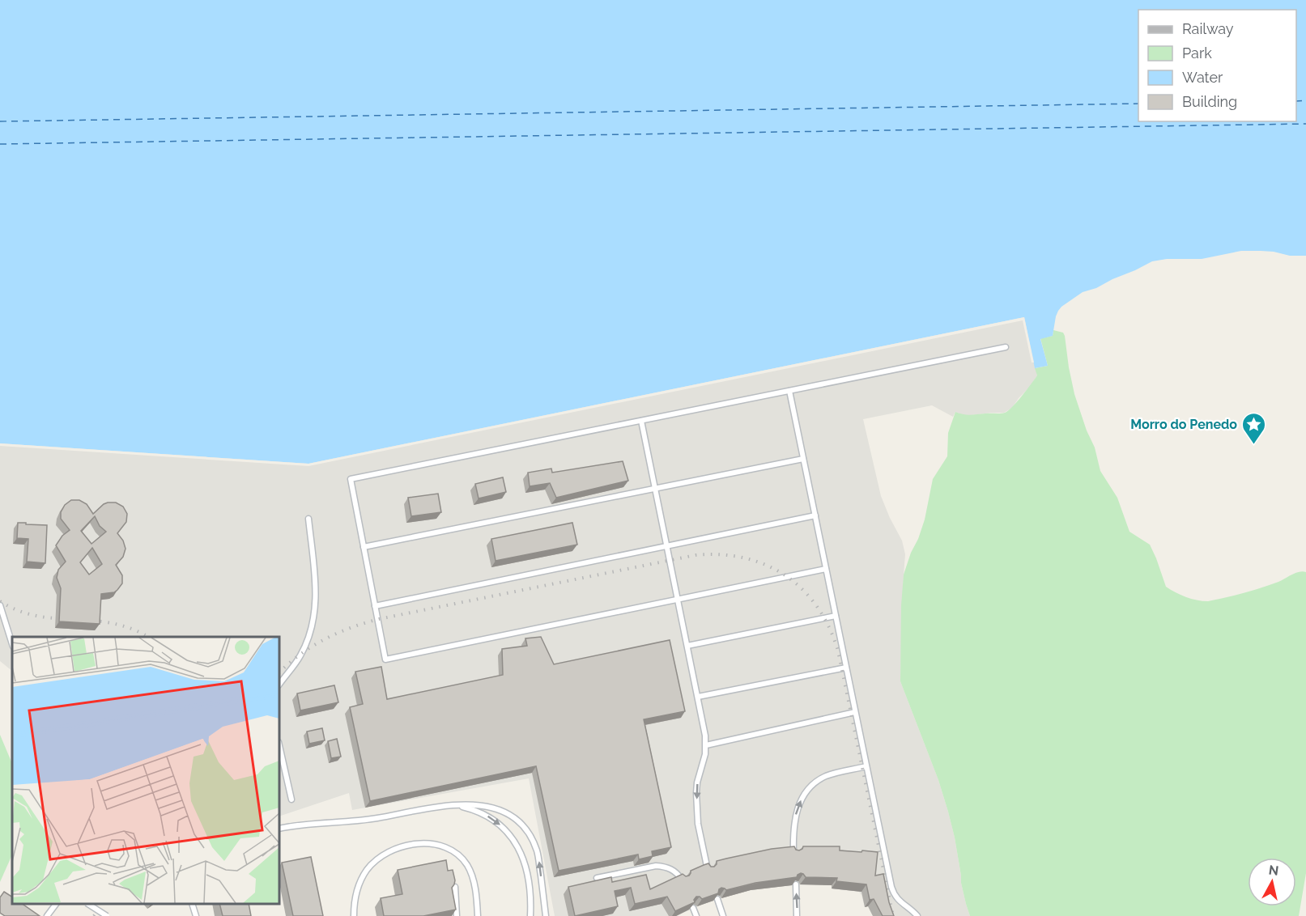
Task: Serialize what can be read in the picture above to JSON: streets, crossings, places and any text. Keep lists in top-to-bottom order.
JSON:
{
  "places": {
    "place": ["Morro do Penedo"]
  },
  "legend": [
    "Railway",
    "Park",
    "Water",
    "Building"
  ],
  "north": "top"
}
